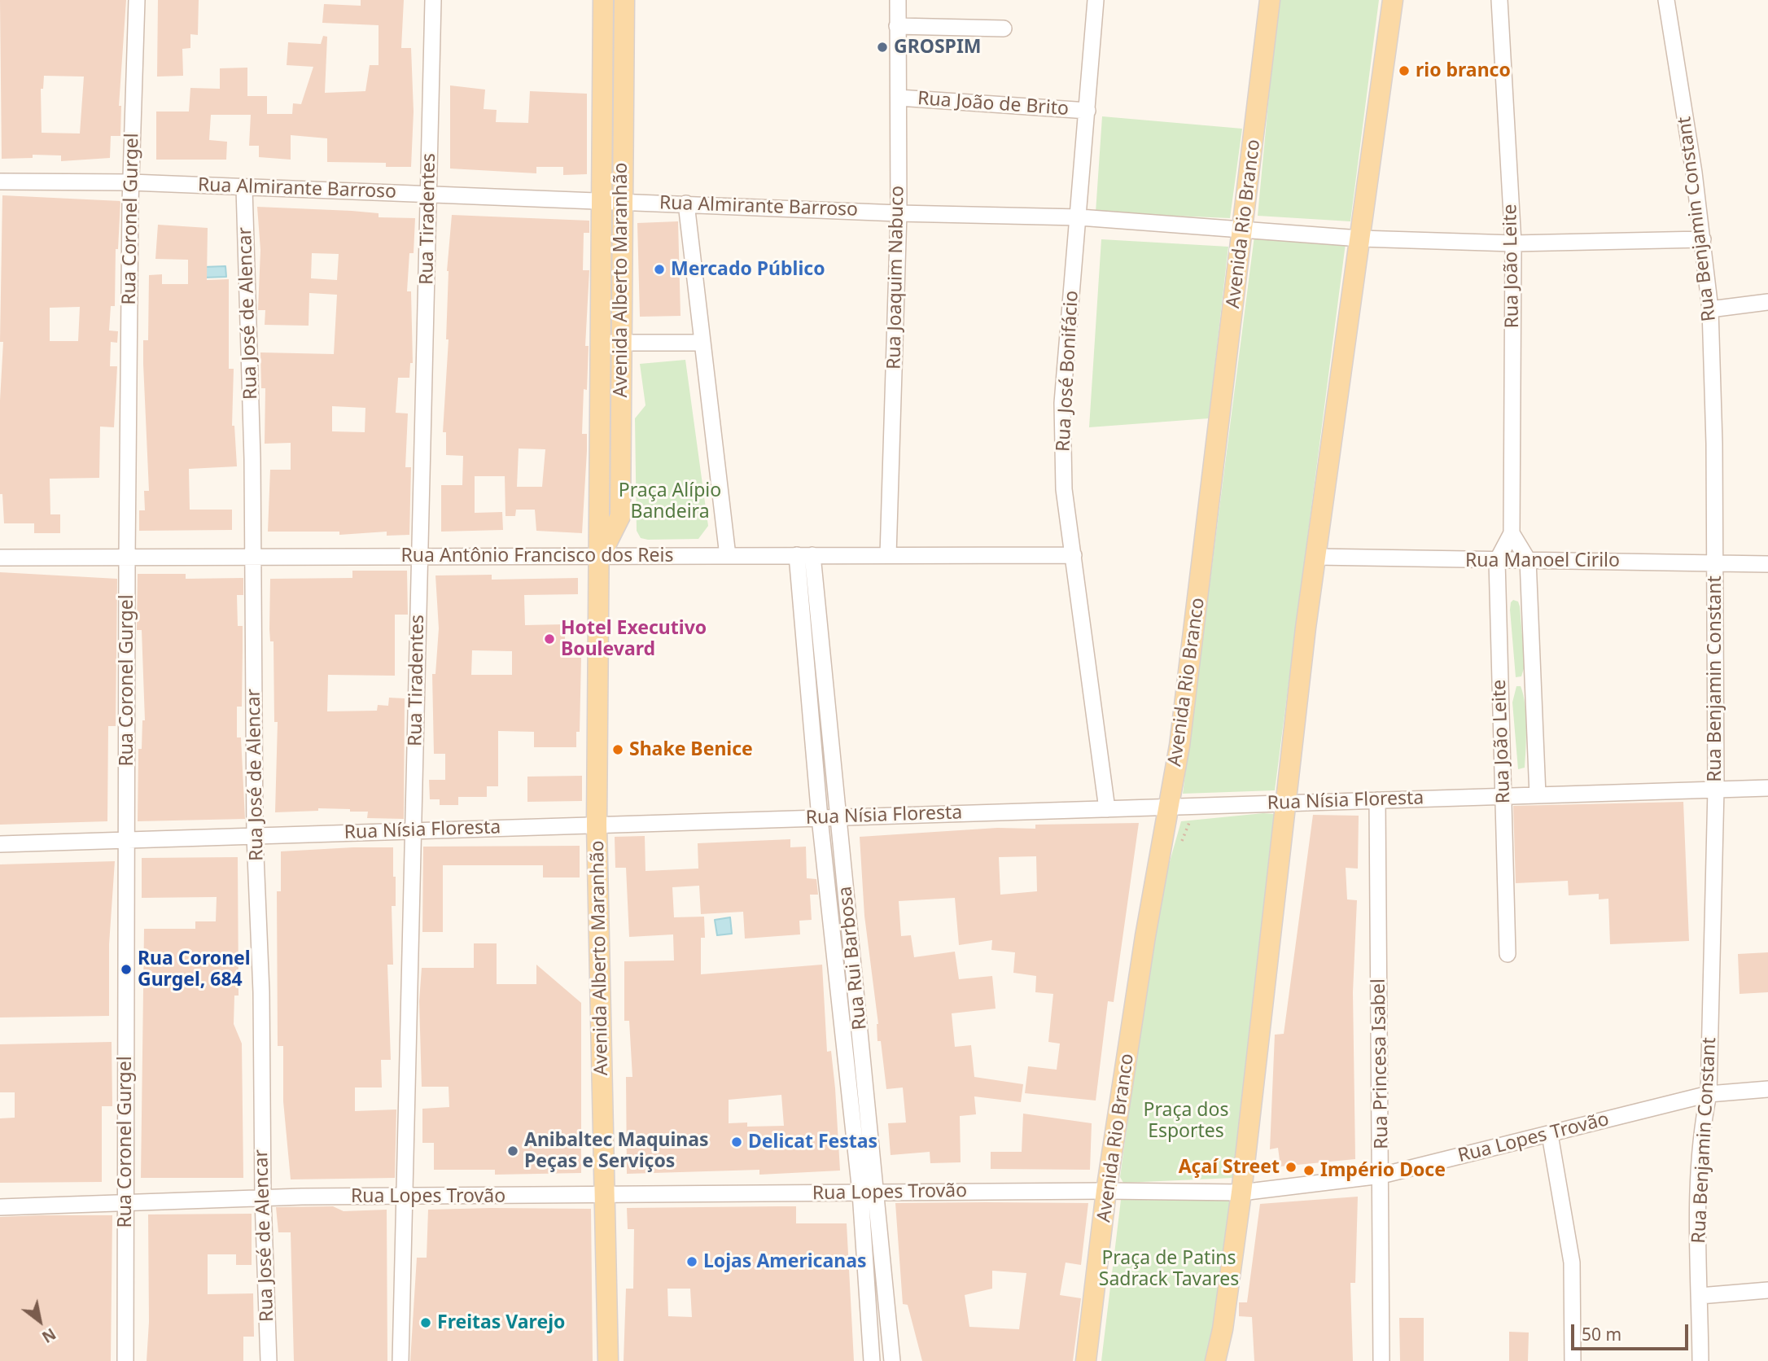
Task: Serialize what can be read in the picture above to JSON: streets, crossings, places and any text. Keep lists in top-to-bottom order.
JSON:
{
  "streets": {
    "main road": ["Avenida Rio Branco", "Avenida Alberto Maranhão"],
    "street": [
      "Rua João de Brito",
      "Rua Almirante Barroso",
      "Rua Coronel Gurgel",
      "Rua Tiradentes",
      "Rua Benjamin Constant",
      "Rua João Leite",
      "Rua Joaquim Nabuco",
      "Rua José de Alencar",
      "Rua José Bonifácio",
      "Rua Antônio Francisco dos Reis",
      "Rua Manoel Cirilo",
      "Rua Nísia Floresta",
      "Rua Rui Barbosa",
      "Rua Princesa Isabel",
      "Rua Lopes Trovão"
    ]
  },
  "crossings": [
    ["Rua João de Brito", "Rua Joaquim Nabuco"],
    ["Rua João de Brito", "Rua José Bonifácio"],
    ["Rua Almirante Barroso", "Rua Coronel Gurgel"],
    ["Rua Almirante Barroso", "Rua Tiradentes"],
    ["Rua Almirante Barroso", "Rua Benjamin Constant"],
    ["Rua Almirante Barroso", "Avenida Rio Branco"],
    ["Rua Almirante Barroso", "Rua João Leite"],
    ["Rua Almirante Barroso", "Rua Joaquim Nabuco"],
    ["Rua Almirante Barroso", "Avenida Alberto Maranhão"],
    ["Rua Almirante Barroso", "Rua José de Alencar"],
    ["Rua Almirante Barroso", "Rua José Bonifácio"],
    ["Rua Coronel Gurgel", "Rua Antônio Francisco dos Reis"],
    ["Rua Coronel Gurgel", "Rua Nísia Floresta"],
    ["Rua Coronel Gurgel", "Rua Lopes Trovão"],
    ["Rua Tiradentes", "Rua Antônio Francisco dos Reis"],
    ["Rua Tiradentes", "Rua Nísia Floresta"],
    ["Rua Tiradentes", "Rua Lopes Trovão"],
    ["Rua Benjamin Constant", "Rua Manoel Cirilo"],
    ["Rua Benjamin Constant", "Rua Nísia Floresta"],
    ["Rua Benjamin Constant", "Rua Lopes Trovão"],
    ["Avenida Rio Branco", "Rua Nísia Floresta"],
    ["Avenida Rio Branco", "Rua Lopes Trovão"],
    ["Rua João Leite", "Rua Manoel Cirilo"],
    ["Rua João Leite", "Rua Nísia Floresta"],
    ["Rua Joaquim Nabuco", "Rua Antônio Francisco dos Reis"],
    ["Avenida Alberto Maranhão", "Rua Antônio Francisco dos Reis"],
    ["Avenida Alberto Maranhão", "Rua Nísia Floresta"],
    ["Avenida Alberto Maranhão", "Rua Lopes Trovão"],
    ["Rua José de Alencar", "Rua Antônio Francisco dos Reis"],
    ["Rua José de Alencar", "Rua Nísia Floresta"],
    ["Rua José de Alencar", "Rua Lopes Trovão"],
    ["Rua José Bonifácio", "Rua Antônio Francisco dos Reis"],
    ["Rua José Bonifácio", "Rua Nísia Floresta"],
    ["Rua Antônio Francisco dos Reis", "Rua Rui Barbosa"],
    ["Rua Nísia Floresta", "Rua Rui Barbosa"],
    ["Rua Nísia Floresta", "Rua Princesa Isabel"],
    ["Rua Rui Barbosa", "Rua Lopes Trovão"],
    ["Rua Princesa Isabel", "Rua Lopes Trovão"]
  ],
  "parks": ["Praça Alípio Bandeira", "Praça dos Esportes", "Praça de Patins Sadrack Tavares"],
  "places": [
    "GROSPIM",
    "rio branco",
    "Mercado Público",
    "Hotel Executivo Boulevard",
    "Shake Benice",
    "Rua Coronel Gurgel, 684",
    "Delicat Festas",
    "Anibaltec Maquinas Peças e Serviços",
    "Açaí Street",
    "Império Doce",
    "Lojas Americanas",
    "Freitas Varejo"
  ],
  "scale_bar": "50 m",
  "north": "bottom right"
}
